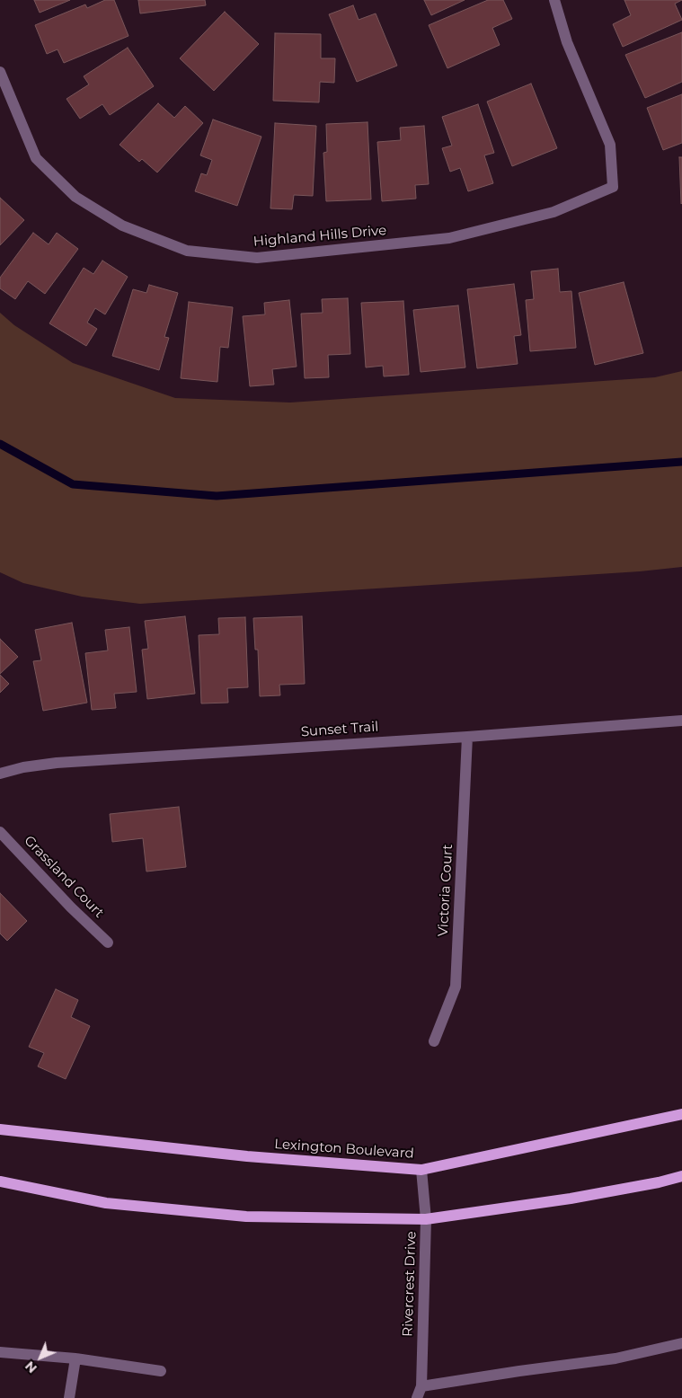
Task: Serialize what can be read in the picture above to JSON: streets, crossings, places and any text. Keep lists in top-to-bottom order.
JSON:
{
  "streets": {
    "main road": ["Lexington Boulevard"],
    "street": [
      "Highland Hills Drive",
      "Sunset Trail",
      "Grassland Court",
      "Victoria Court",
      "Rivercrest Drive"
    ]
  },
  "crossings": [
    ["Sunset Trail", "Victoria Court"],
    ["Lexington Boulevard", "Rivercrest Drive"]
  ],
  "north": "bottom left"
}
